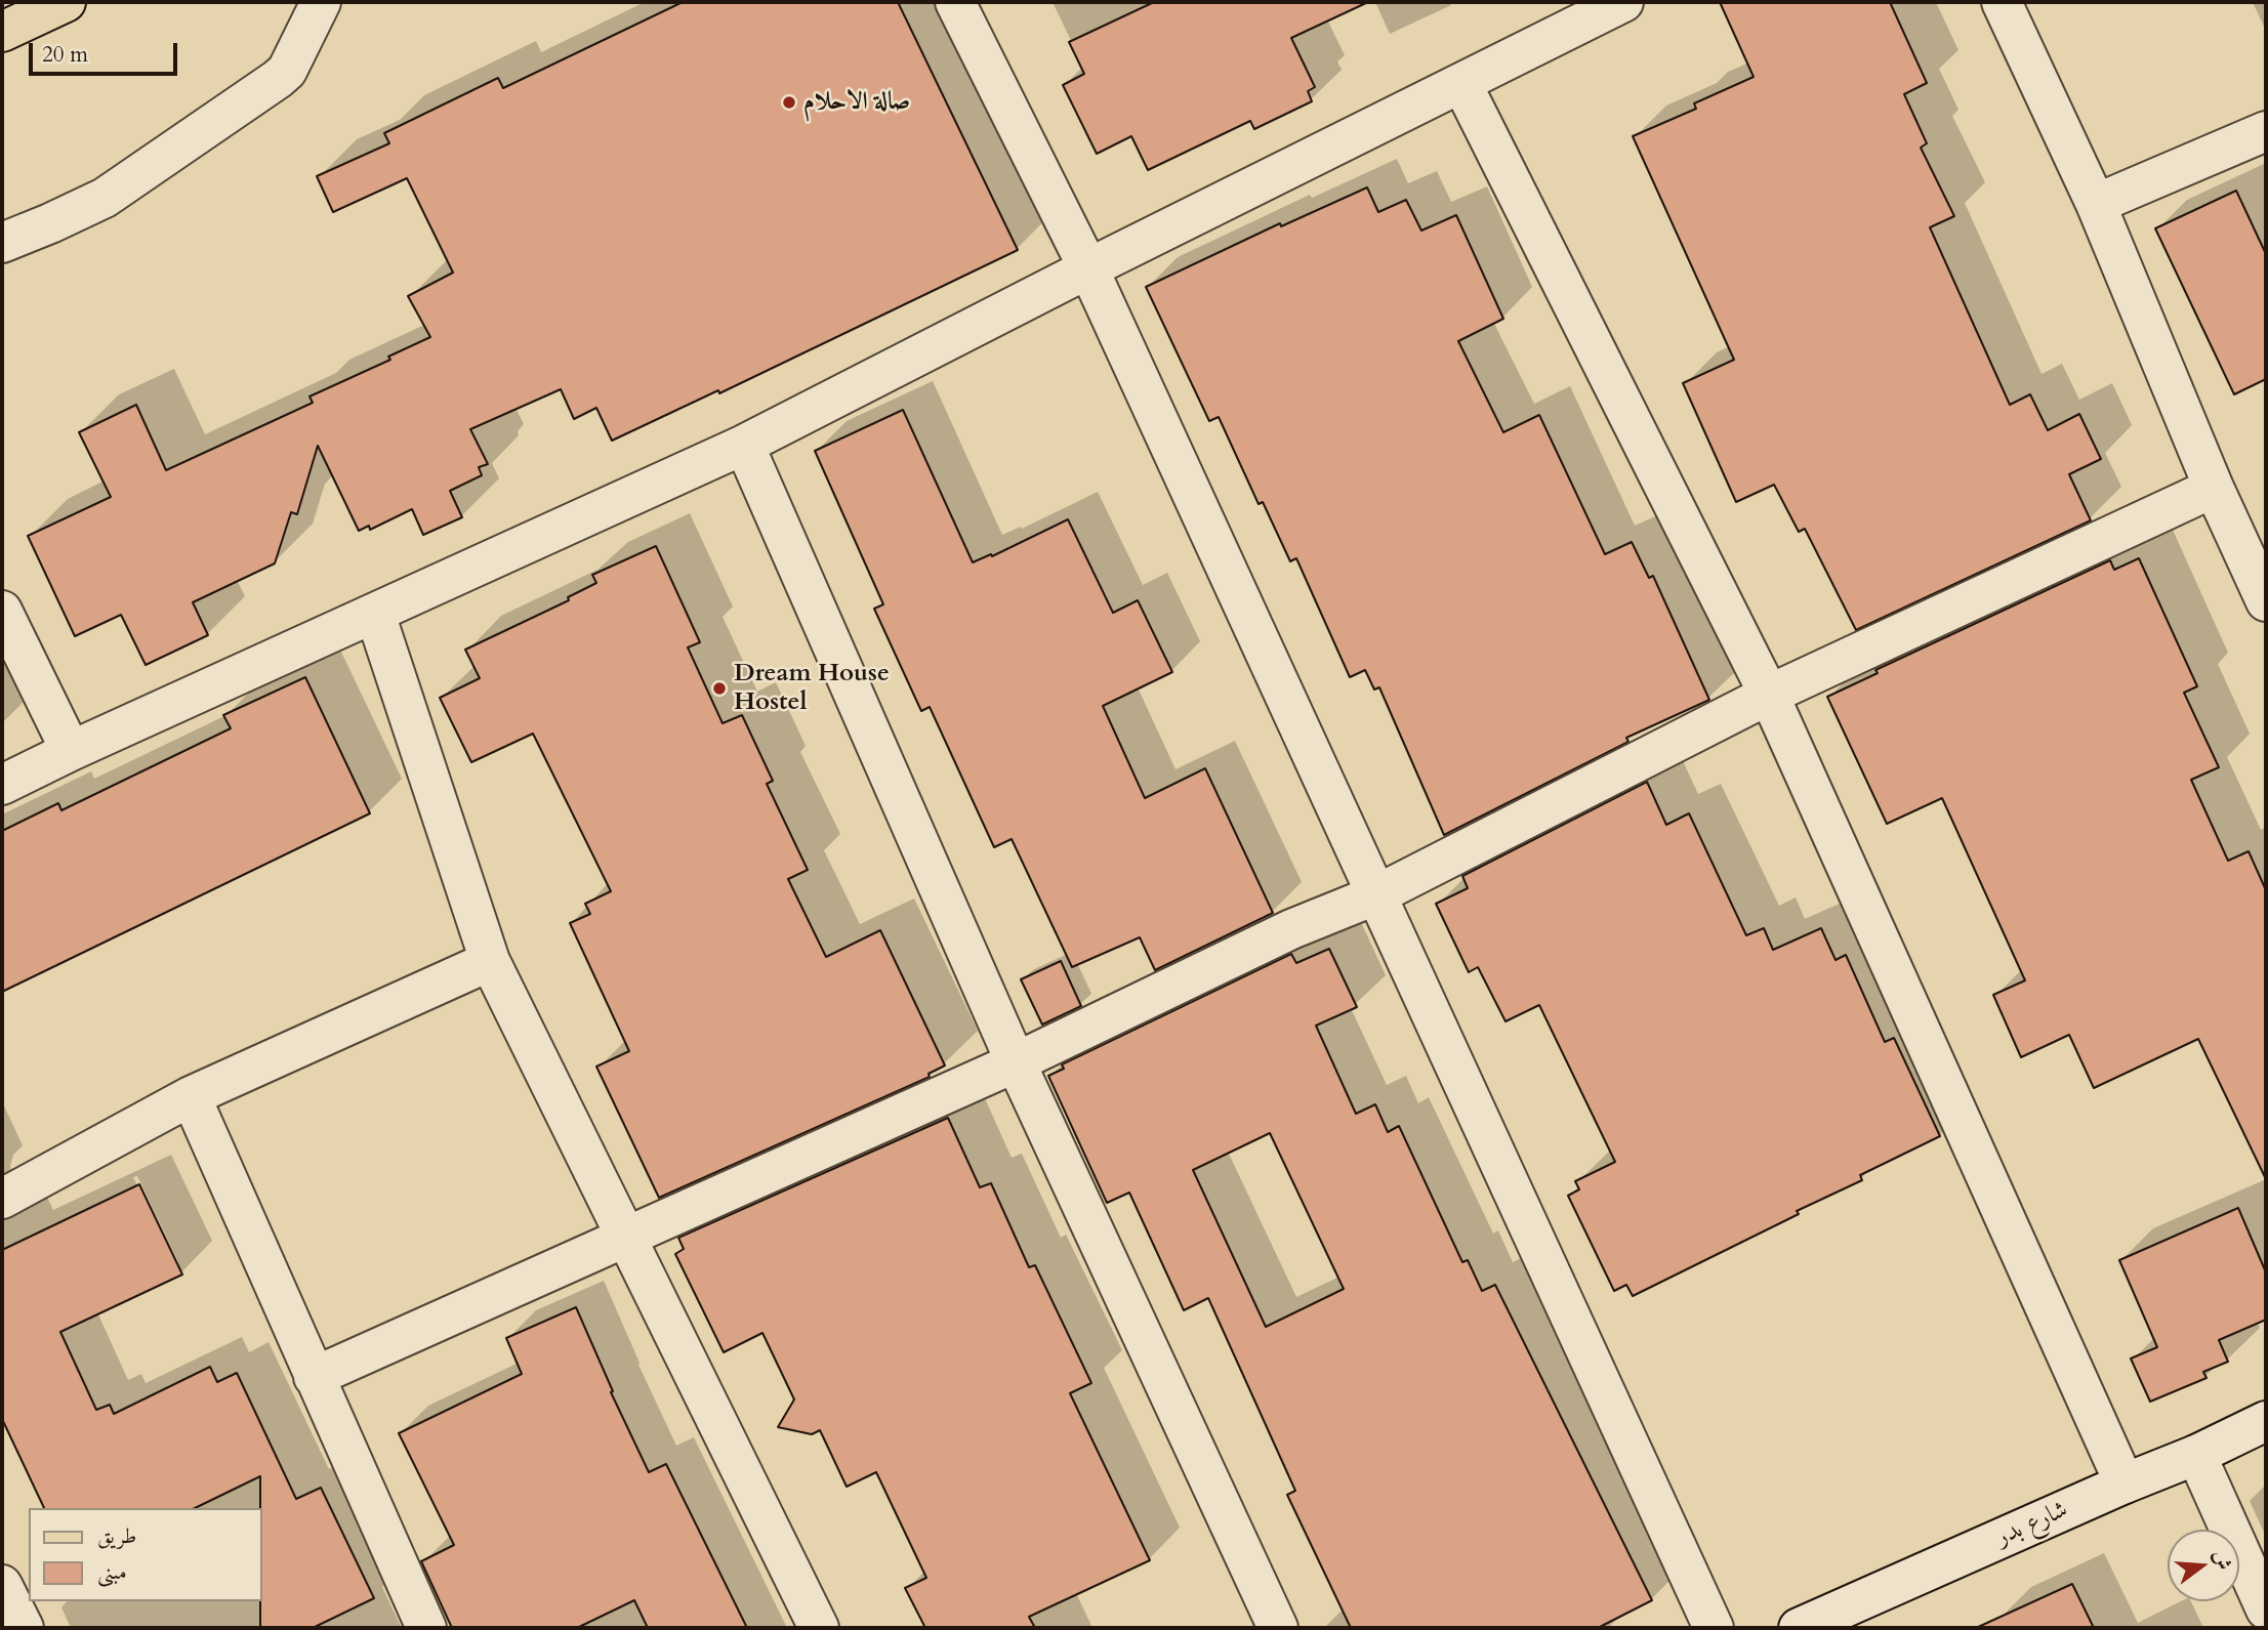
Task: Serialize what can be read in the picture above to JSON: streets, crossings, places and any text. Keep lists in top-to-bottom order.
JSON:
{
  "streets": {
    "street": ["شارع بدر"]
  },
  "places": ["صالة الاحلام", "Dream House Hostel"],
  "legend": ["طريق", "مبنى"],
  "scale_bar": "20 m",
  "north": "right"
}
